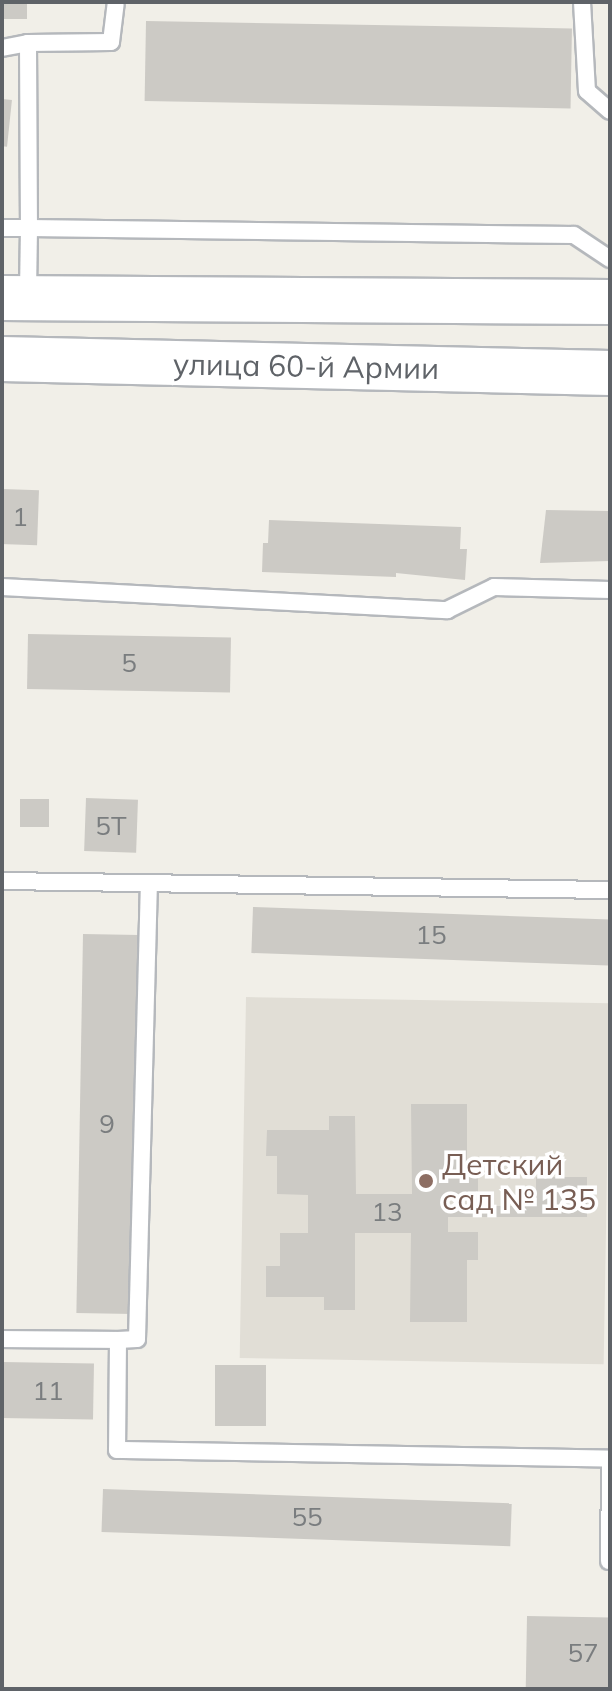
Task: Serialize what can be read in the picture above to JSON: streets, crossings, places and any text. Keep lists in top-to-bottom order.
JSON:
{
  "streets": {
    "main road": ["улица 60-й Армии"]
  },
  "places": ["Детский сад № 135"],
  "house_numbers": [
    "1",
    "5",
    "5Т",
    "15",
    "9",
    "13",
    "11",
    "55",
    "57"
  ]
}
